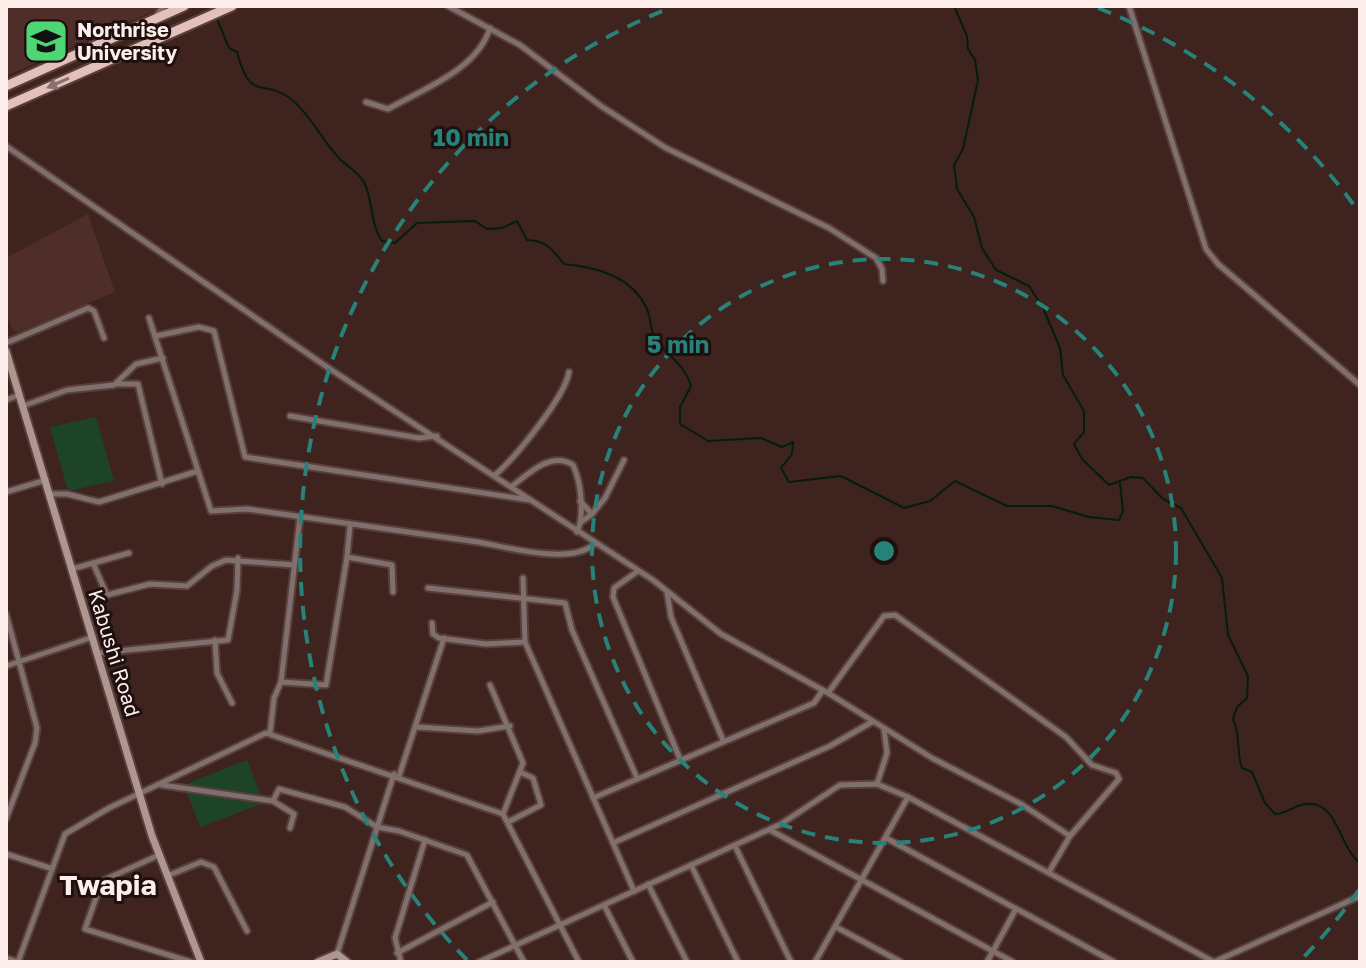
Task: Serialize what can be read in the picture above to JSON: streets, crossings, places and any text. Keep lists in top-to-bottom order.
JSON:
{
  "streets": {
    "main road": ["Kabushi Road"]
  },
  "districts": ["Twapia"],
  "places": {
    "school or university": ["Northrise University"]
  },
  "rings": ["10 min", "5 min"]
}
